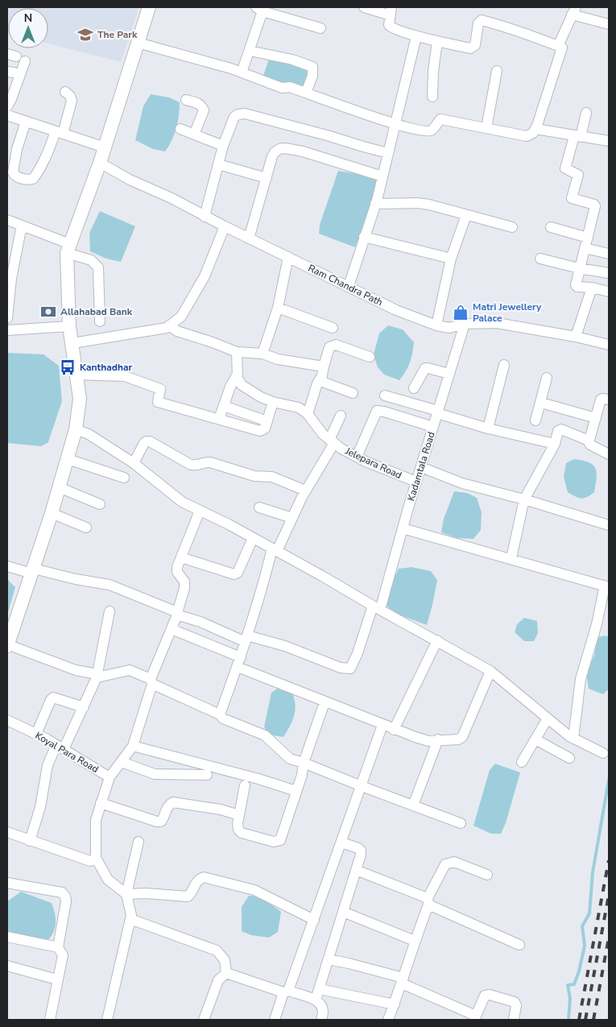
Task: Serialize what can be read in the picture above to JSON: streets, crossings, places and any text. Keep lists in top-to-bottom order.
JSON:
{
  "streets": {
    "street": [
      "Ram Chandra Path",
      "Jelepara Road",
      "Kadamtala Road",
      "Koyal Para Road"
    ]
  },
  "crossings": [
    ["Ram Chandra Path", "Kadamtala Road"],
    ["Jelepara Road", "Kadamtala Road"]
  ],
  "places": {
    "school or university": ["The Park"],
    "bank": ["Allahabad Bank"],
    "shop": ["Matri Jewellery Palace"],
    "bus stop": ["Kanthadhar"]
  },
  "north": "top"
}
